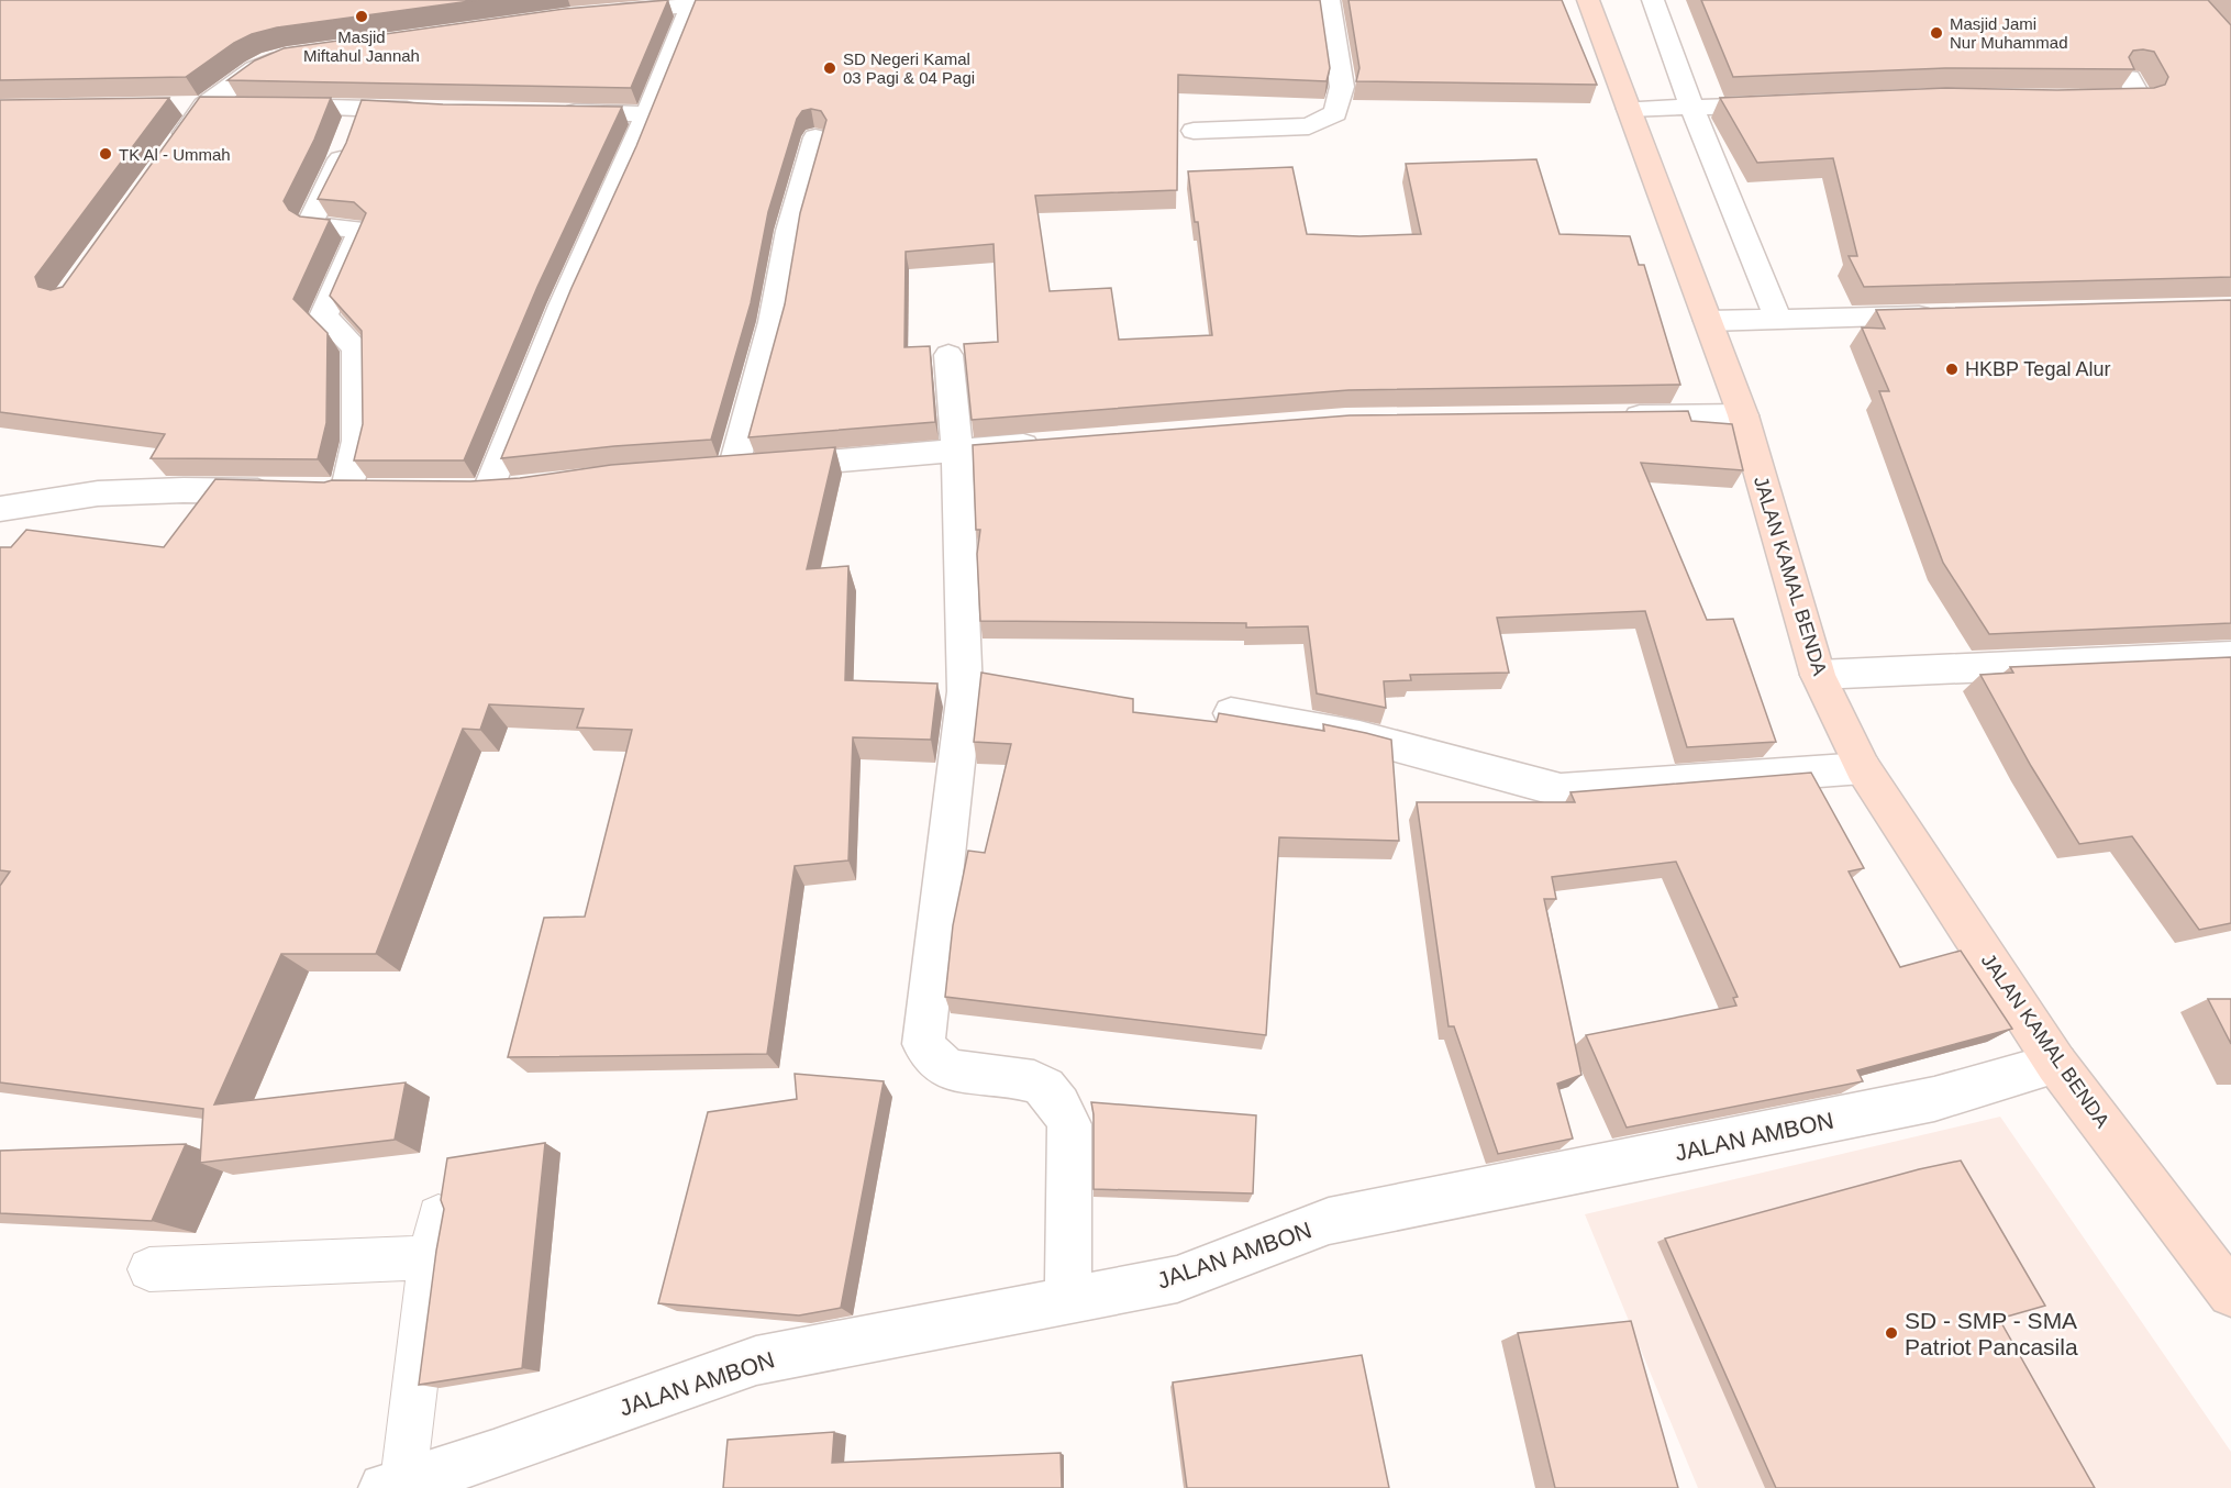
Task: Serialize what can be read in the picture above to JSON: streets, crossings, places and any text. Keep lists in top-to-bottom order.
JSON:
{
  "streets": {
    "main road": ["JALAN KAMAL BENDA"],
    "street": ["JALAN AMBON"]
  },
  "crossings": [
    ["JALAN KAMAL BENDA", "JALAN AMBON"]
  ],
  "places": [
    "Masjid Miftahul Jannah",
    "Masjid Jami Nur Muhammad",
    "SD Negeri Kamal 03 Pagi & 04 Pagi",
    "TK Al - Ummah",
    "HKBP Tegal Alur",
    "SD - SMP - SMA Patriot Pancasila"
  ]
}
